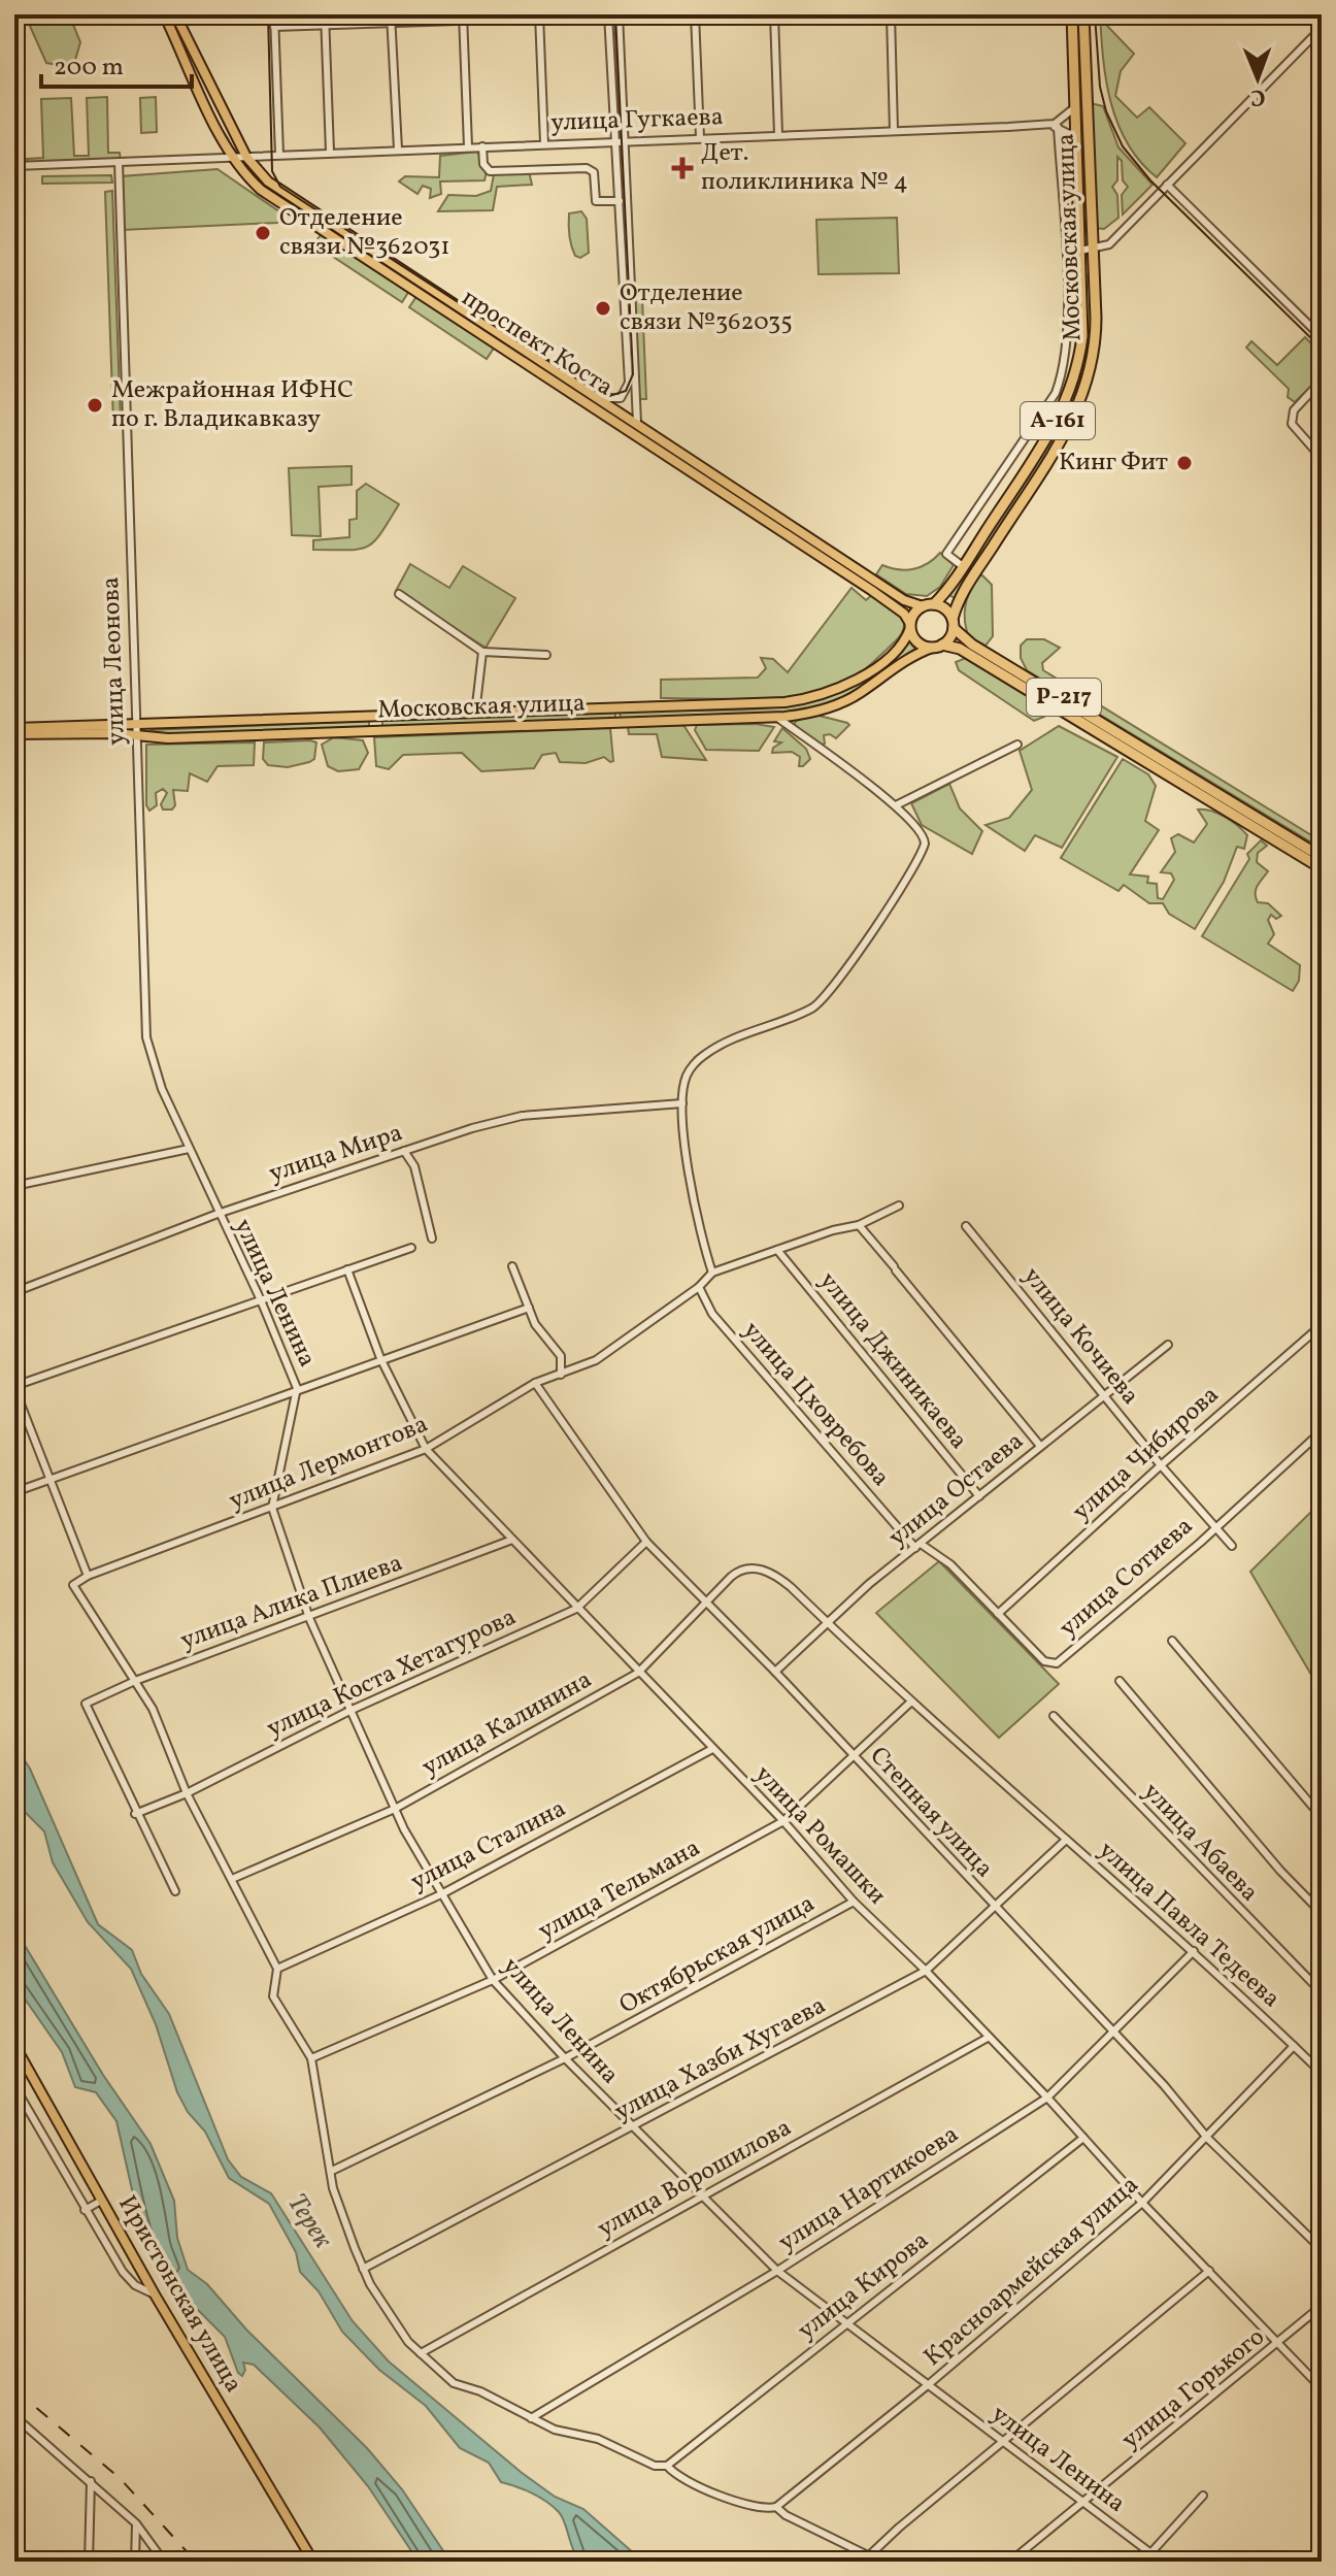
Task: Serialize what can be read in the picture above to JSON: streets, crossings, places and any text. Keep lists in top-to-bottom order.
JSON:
{
  "streets": {
    "highway": ["Московская улица", "А-161", "Р-217"],
    "main road": ["проспект Коста", "Иристонская улица"],
    "street": [
      "улица Гугкаева",
      "улица Леонова",
      "улица Мира",
      "улица Ленина",
      "улица Кочиева",
      "улица Джиникаева",
      "улица Цховребова",
      "улица Чибирова",
      "улица Лермонтова",
      "улица Остаева",
      "улица Сотиева",
      "улица Алика Плиева",
      "улица Коста Хетагурова",
      "улица Калинина",
      "Степная улица",
      "улица Ромашки",
      "улица Абаева",
      "улица Сталина",
      "улица Тельмана",
      "улица Павла Тедеева",
      "Октябрьская улица",
      "улица Хазби Хугаева",
      "улица Ворошилова",
      "улица Нартикоева",
      "Красноармейская улица",
      "улица Кирова",
      "улица Горького"
    ]
  },
  "crossings": [
    ["улица Гугкаева", "Московская улица"],
    ["улица Гугкаева", "проспект Коста"],
    ["улица Гугкаева", "улица Леонова"],
    ["Московская улица", "проспект Коста"],
    ["Московская улица", "улица Леонова"],
    ["Московская улица", "Р-217"],
    ["проспект Коста", "Р-217"],
    ["улица Леонова", "улица Мира"],
    ["улица Леонова", "улица Ленина"],
    ["улица Мира", "улица Ленина"],
    ["улица Ленина", "улица Лермонтова"],
    ["улица Ленина", "улица Алика Плиева"],
    ["улица Ленина", "улица Коста Хетагурова"],
    ["улица Ленина", "улица Калинина"],
    ["улица Ленина", "улица Сталина"],
    ["улица Ленина", "улица Тельмана"],
    ["улица Ленина", "Октябрьская улица"],
    ["улица Ленина", "улица Хазби Хугаева"],
    ["улица Ленина", "улица Ворошилова"],
    ["улица Ленина", "улица Нартикоева"],
    ["улица Ленина", "Красноармейская улица"],
    ["улица Ленина", "улица Кирова"],
    ["улица Ленина", "улица Горького"],
    ["улица Кочиева", "улица Чибирова"],
    ["улица Кочиева", "улица Остаева"],
    ["улица Кочиева", "улица Сотиева"],
    ["улица Джиникаева", "улица Остаева"],
    ["улица Цховребова", "улица Лермонтова"],
    ["улица Цховребова", "улица Остаева"],
    ["улица Цховребова", "улица Сотиева"],
    ["улица Чибирова", "улица Сотиева"],
    ["улица Лермонтова", "Степная улица"],
    ["улица Лермонтова", "улица Ромашки"],
    ["улица Остаева", "улица Сотиева"],
    ["улица Остаева", "Степная улица"],
    ["улица Остаева", "улица Павла Тедеева"],
    ["улица Алика Плиева", "улица Коста Хетагурова"],
    ["улица Алика Плиева", "улица Ромашки"],
    ["улица Коста Хетагурова", "Степная улица"],
    ["улица Коста Хетагурова", "улица Ромашки"],
    ["улица Калинина", "Степная улица"],
    ["улица Калинина", "улица Ромашки"],
    ["улица Калинина", "улица Павла Тедеева"],
    ["Степная улица", "улица Тельмана"],
    ["Степная улица", "улица Хазби Хугаева"],
    ["Степная улица", "улица Нартикоева"],
    ["Степная улица", "Красноармейская улица"],
    ["улица Ромашки", "улица Сталина"],
    ["улица Ромашки", "улица Тельмана"],
    ["улица Ромашки", "Октябрьская улица"],
    ["улица Ромашки", "улица Хазби Хугаева"],
    ["улица Ромашки", "улица Ворошилова"],
    ["улица Ромашки", "улица Нартикоева"],
    ["улица Ромашки", "Красноармейская улица"],
    ["улица Ромашки", "улица Кирова"],
    ["улица Ромашки", "улица Горького"],
    ["улица Тельмана", "улица Павла Тедеева"],
    ["улица Павла Тедеева", "улица Хазби Хугаева"],
    ["улица Павла Тедеева", "улица Нартикоева"],
    ["улица Павла Тедеева", "Красноармейская улица"]
  ],
  "water": ["Терек"],
  "places": {
    "health": ["Дет. поликлиника № 4"],
    "other": [
      "Отделение связи №362031",
      "Отделение связи №362035",
      "Межрайонная ИФНС по г. Владикавказу",
      "Кинг Фит"
    ]
  },
  "scale_bar": "200 m",
  "north": "bottom"
}
